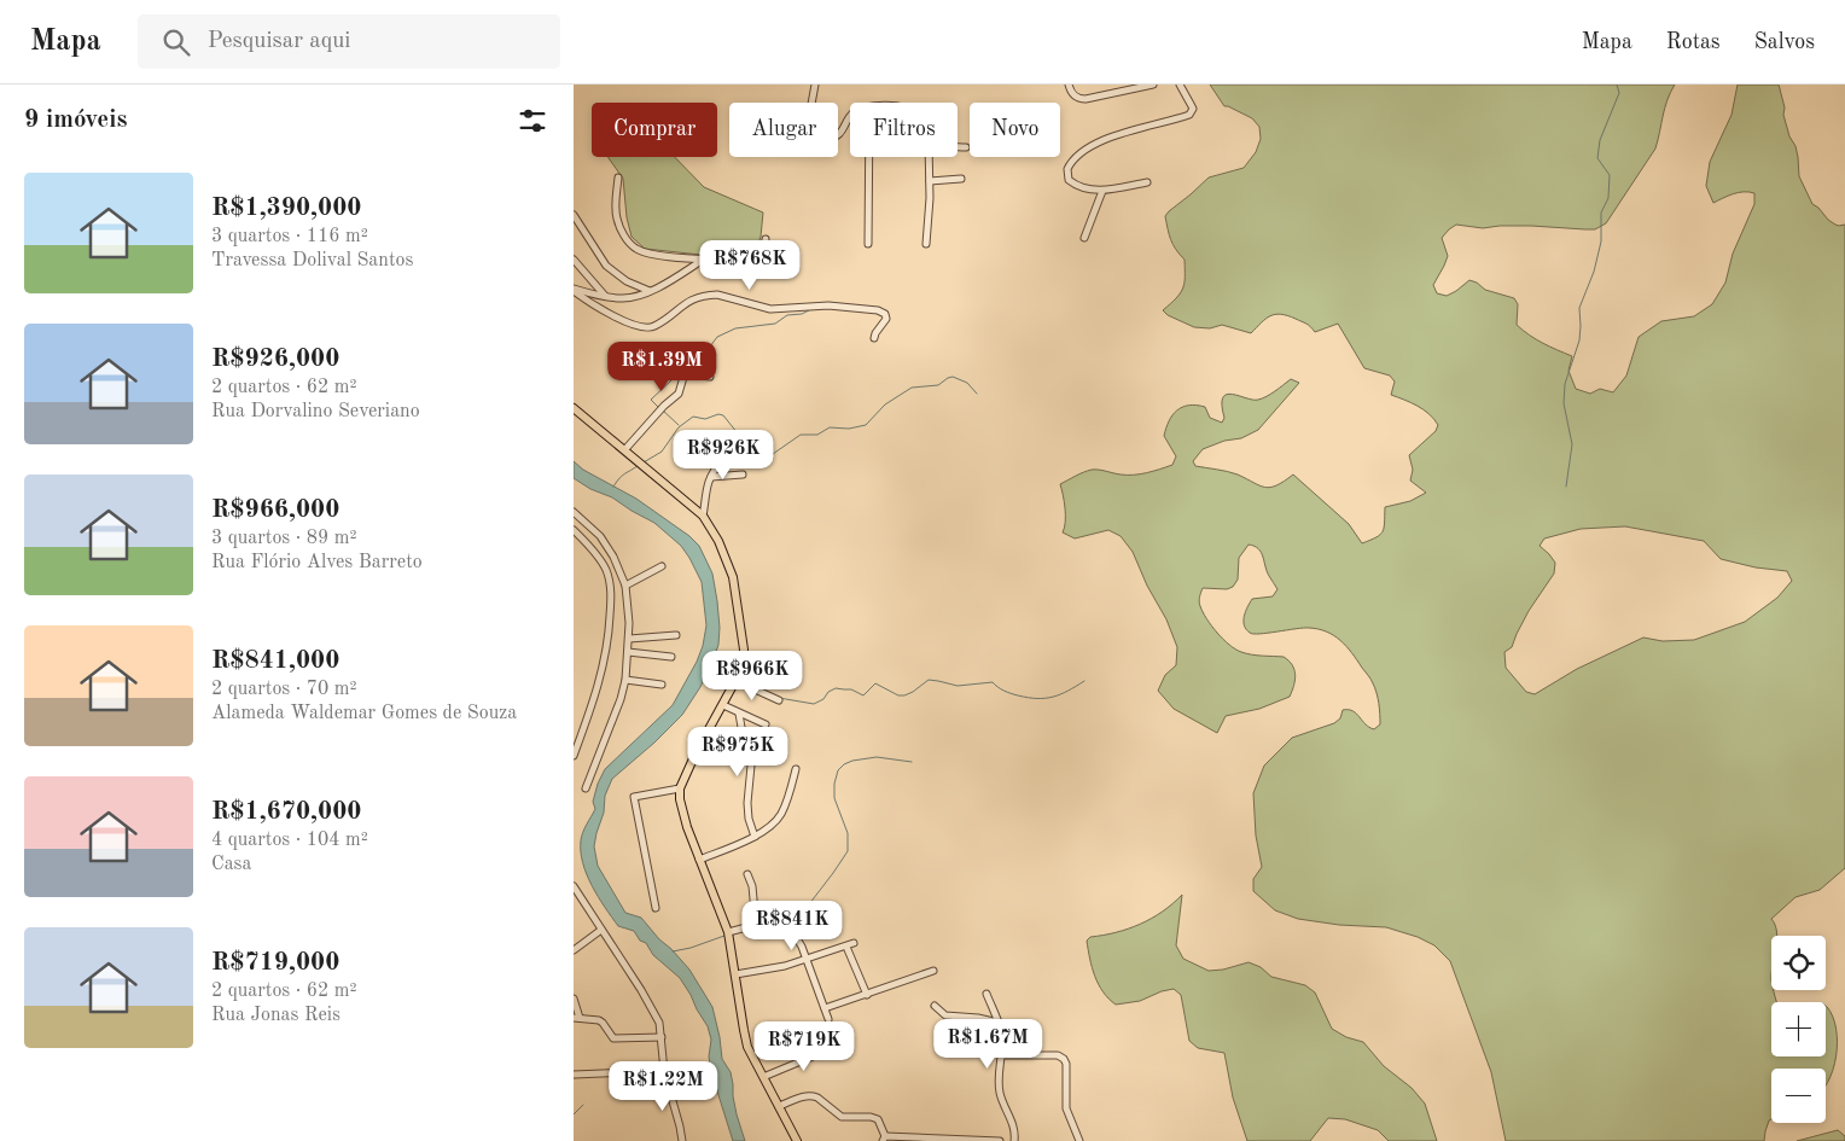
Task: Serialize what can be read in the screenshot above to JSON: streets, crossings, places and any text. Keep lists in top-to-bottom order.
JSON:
{
  "page": {
    "header": "Mapa",
    "search": "Pesquisar aqui",
    "nav": ["Mapa", "Rotas", "Salvos"],
    "heading": "9 imóveis",
    "chip": [
      "Comprar",
      "Alugar",
      "Filtros",
      "Novo"
    ],
    "list": [
      {
        "name": "R$1,390,000",
        "note": "3 quartos · 116 m² · Travessa Dolival Santos"
      },
      {
        "name": "R$926,000",
        "note": "2 quartos · 62 m² · Rua Dorvalino Severiano"
      },
      {
        "name": "R$966,000",
        "note": "3 quartos · 89 m² · Rua Flório Alves Barreto"
      },
      {
        "name": "R$841,000",
        "note": "2 quartos · 70 m² · Alameda Waldemar Gomes de Souza"
      },
      {
        "name": "R$1,670,000",
        "note": "4 quartos · 104 m² · Casa"
      },
      {
        "name": "R$719,000",
        "note": "2 quartos · 62 m² · Rua Jonas Reis"
      }
    ],
    "price": [
      "R$768K",
      "R$1.39M",
      "R$926K",
      "R$966K",
      "R$975K",
      "R$841K",
      "R$1.67M",
      "R$719K",
      "R$1.22M"
    ],
    "map_buttons": ["+", "−"]
  }
}
